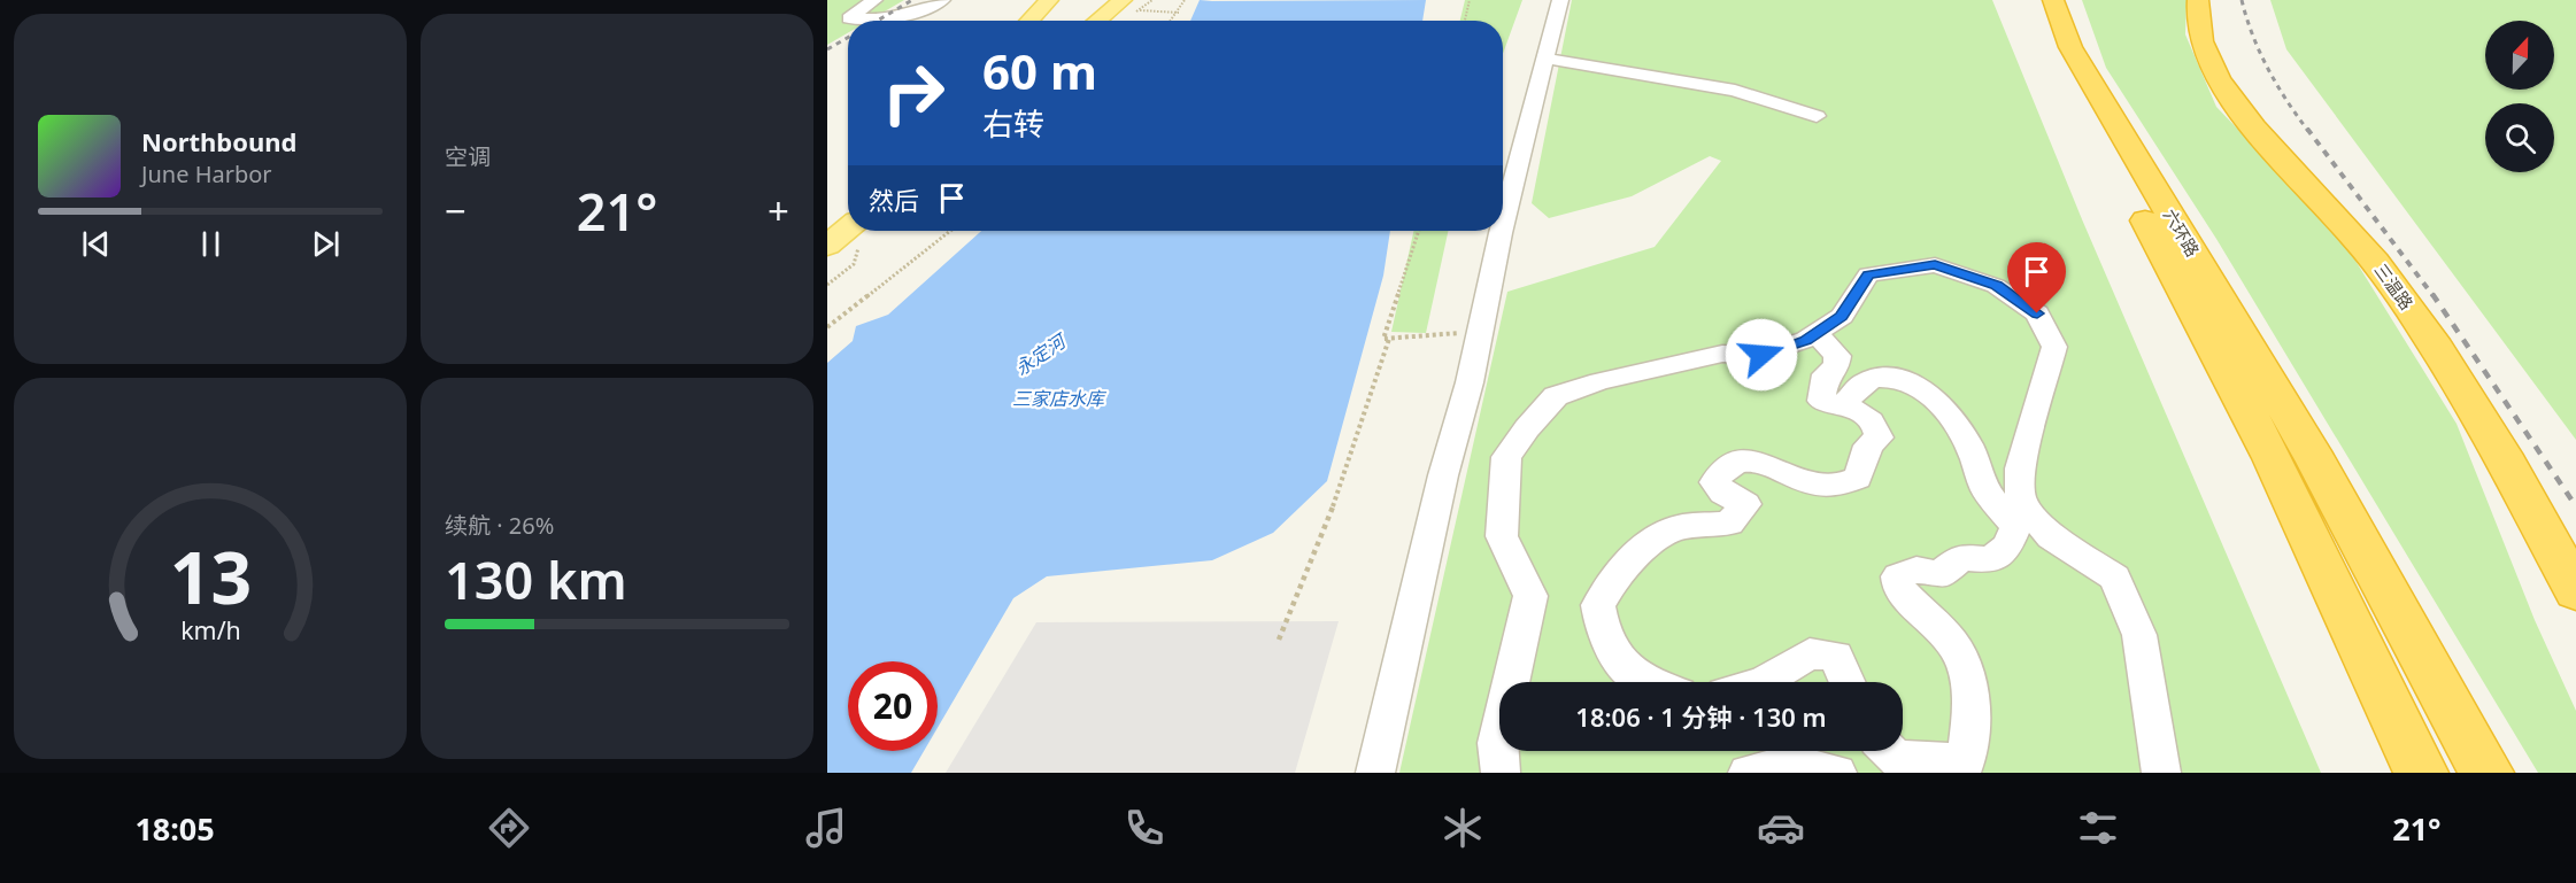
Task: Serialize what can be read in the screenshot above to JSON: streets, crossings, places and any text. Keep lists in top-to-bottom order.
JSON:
{
  "streets": {
    "highway": ["六环路", "三温路"]
  },
  "water": ["永定河", "三家店水库"],
  "north": "top",
  "page": {
    "tile": [
      "空调",
      ["续航 · 26%", "130 km"]
    ],
    "turn": ["60 m", "右转"],
    "song": ["Northbound", "June Harbor"],
    "then": "然后",
    "heat": ["−", "21°", "+"],
    "limit": "20",
    "trip": "18:06 · 1 分钟 · 130 m",
    "tabs": ["18:05", "21°"],
    "gauge": ["13", "km/h"]
  }
}
